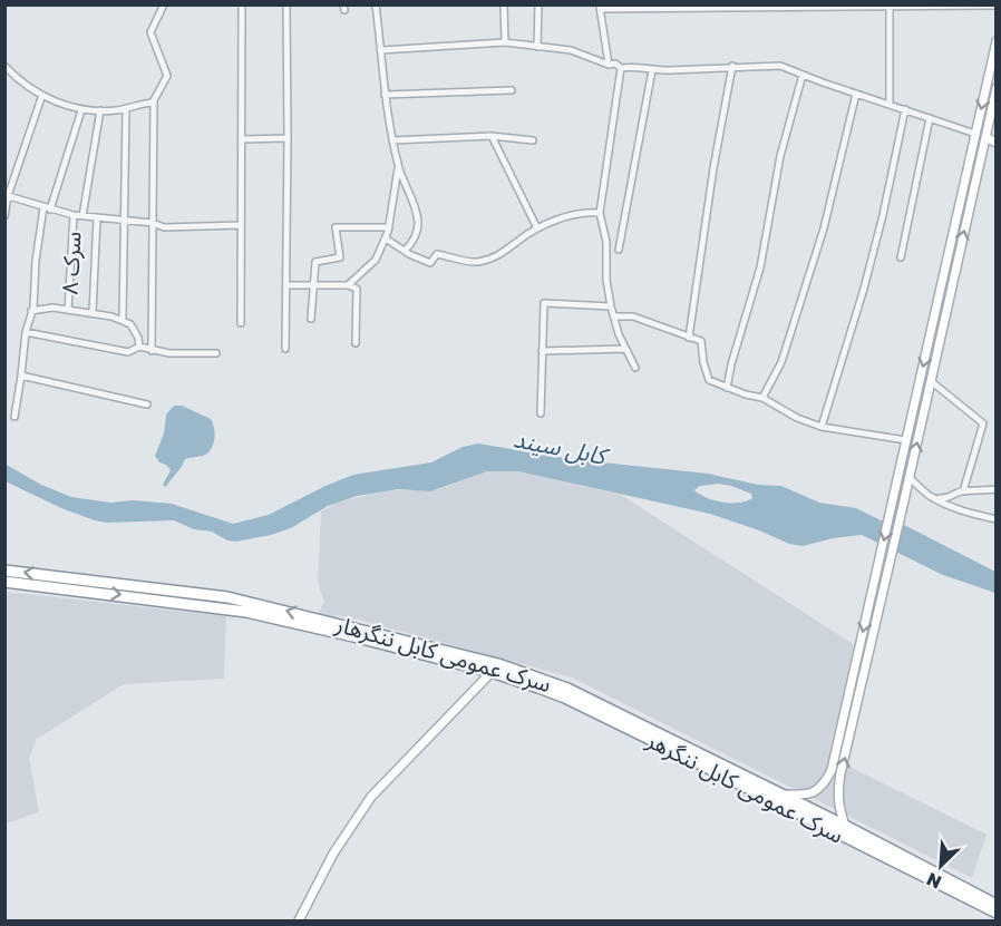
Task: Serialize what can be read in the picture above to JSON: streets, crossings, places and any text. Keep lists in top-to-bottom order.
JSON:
{
  "streets": {
    "highway": ["سرک عمومی کابل ننگرهار", "سرک عمومی کابل ننگرهر"],
    "street": ["سرک ۸"]
  },
  "crossings": [
    ["سرک عمومی کابل ننگرهار", "سرک عمومی کابل ننگرهر"]
  ],
  "water": ["کابل سيند"],
  "north": "bottom left"
}
